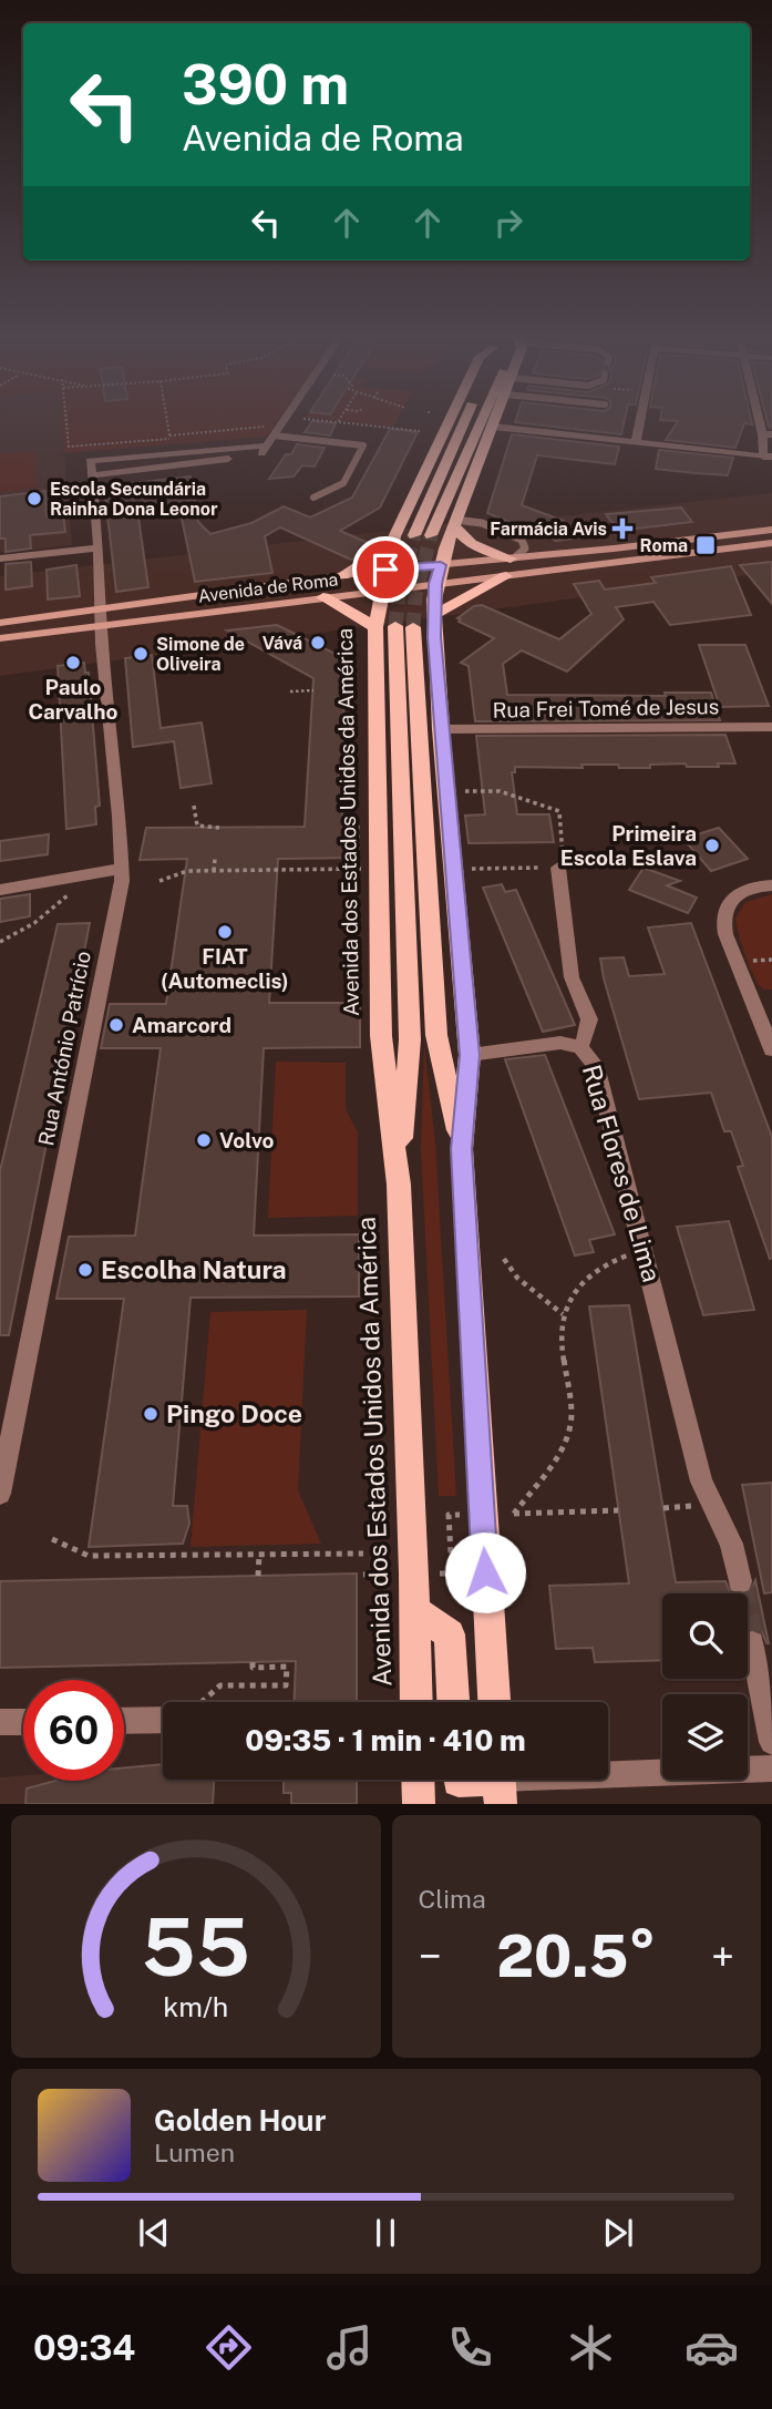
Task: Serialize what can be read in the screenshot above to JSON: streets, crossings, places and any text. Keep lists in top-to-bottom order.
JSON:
{
  "streets": {
    "main road": ["Avenida de Roma", "Avenida dos Estados Unidos da América"],
    "street": ["Rua Frei Tomé de Jesus", "Rua António Patrício", "Rua Flores de Lima"]
  },
  "crossings": [
    ["Avenida de Roma", "Avenida dos Estados Unidos da América"],
    ["Avenida de Roma", "Rua António Patrício"],
    ["Rua Frei Tomé de Jesus", "Avenida dos Estados Unidos da América"]
  ],
  "places": {
    "other": [
      "Escola Secundária Rainha Dona Leonor",
      "Vává",
      "Simone de Oliveira",
      "Paulo Carvalho",
      "Primeira Escola Eslava",
      "FIAT (Automeclis)",
      "Amarcord",
      "Volvo",
      "Escolha Natura",
      "Pingo Doce"
    ],
    "health": ["Farmácia Avis"],
    "transit": ["Roma"]
  },
  "page": {
    "turn": ["390 m", "Avenida de Roma"],
    "limit": "60",
    "trip": "09:35 · 1 min · 410 m",
    "tile": "Clima",
    "heat": ["−", "20.5°", "+"],
    "song": ["Golden Hour", "Lumen"],
    "tabs": "09:34",
    "gauge": ["55", "km/h"]
  }
}
